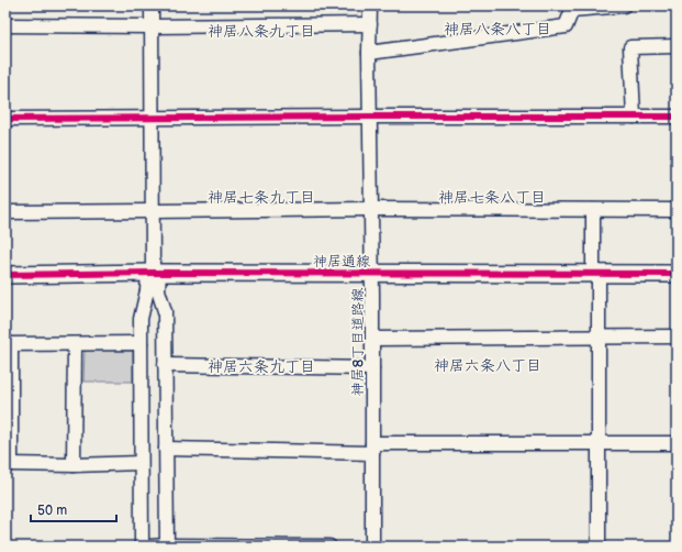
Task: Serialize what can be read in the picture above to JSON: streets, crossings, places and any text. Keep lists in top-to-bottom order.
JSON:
{
  "streets": {
    "street": ["神居通線", "神居8丁目道路線"]
  },
  "crossings": [
    ["神居通線", "神居8丁目道路線"]
  ],
  "districts": [
    "神居八条八丁目",
    "神居八条九丁目",
    "神居七条九丁目",
    "神居七条八丁目",
    "神居六条八丁目",
    "神居六条九丁目"
  ],
  "scale_bar": "50 m"
}
